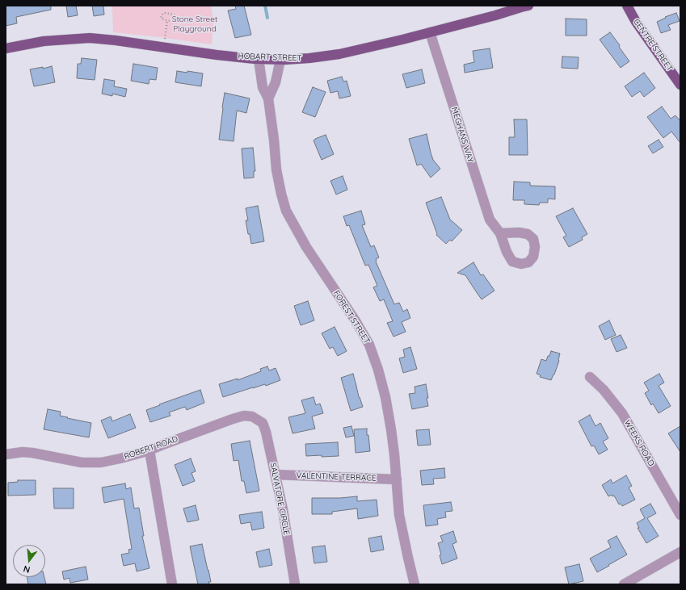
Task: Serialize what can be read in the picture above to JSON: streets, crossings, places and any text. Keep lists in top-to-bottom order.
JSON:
{
  "streets": {
    "main road": ["CENTRE STREET", "HOBART STREET"],
    "street": [
      "MEGHANS WAY",
      "FOREST STREET",
      "WEEKS ROAD",
      "ROBERT ROAD",
      "VALENTINE TERRACE",
      "SALVATORE CIRCLE"
    ]
  },
  "crossings": [
    ["HOBART STREET", "MEGHANS WAY"],
    ["HOBART STREET", "FOREST STREET"],
    ["FOREST STREET", "VALENTINE TERRACE"],
    ["ROBERT ROAD", "SALVATORE CIRCLE"],
    ["VALENTINE TERRACE", "SALVATORE CIRCLE"]
  ],
  "parks": ["Stone Street Playground"],
  "north": "bottom"
}
